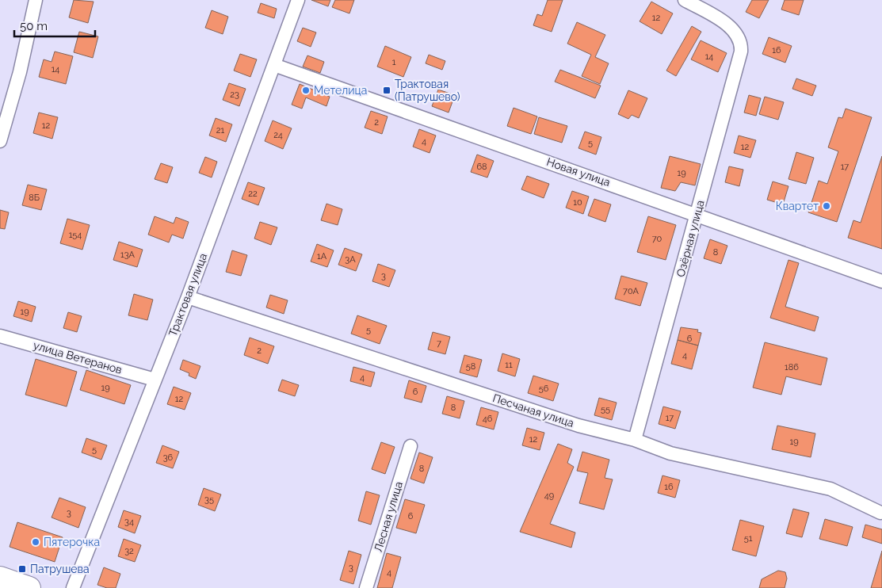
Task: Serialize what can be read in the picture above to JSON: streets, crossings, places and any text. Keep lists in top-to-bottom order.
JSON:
{
  "streets": {
    "street": [
      "Новая улица",
      "Озёрная улица",
      "Трактовая улица",
      "улица Ветеранов",
      "Песчаная улица",
      "Лесная улица"
    ]
  },
  "crossings": [
    ["Новая улица", "Озёрная улица"],
    ["Новая улица", "Трактовая улица"],
    ["Озёрная улица", "Песчаная улица"],
    ["Трактовая улица", "улица Ветеранов"],
    ["Трактовая улица", "Песчаная улица"]
  ],
  "places": {
    "other": ["Метелица", "Квартет", "Пятерочка"],
    "transit": ["Трактовая (Патрушево)", "Патрушева"]
  },
  "house_numbers": [
    "12",
    "16",
    "14",
    "1",
    "14",
    "23",
    "2",
    "12",
    "21",
    "24",
    "4",
    "5",
    "12",
    "68",
    "17",
    "19",
    "22",
    "8Б",
    "10",
    "154",
    "70",
    "8",
    "13А",
    "1А",
    "3А",
    "3",
    "70А",
    "19",
    "5",
    "6",
    "7",
    "2",
    "4",
    "11",
    "58",
    "186",
    "4",
    "19",
    "56",
    "6",
    "12",
    "8",
    "55",
    "17",
    "46",
    "12",
    "19",
    "5",
    "36",
    "8",
    "16",
    "49",
    "35",
    "3",
    "6",
    "34",
    "51",
    "32",
    "3",
    "4"
  ],
  "scale_bar": "50 m"
}
